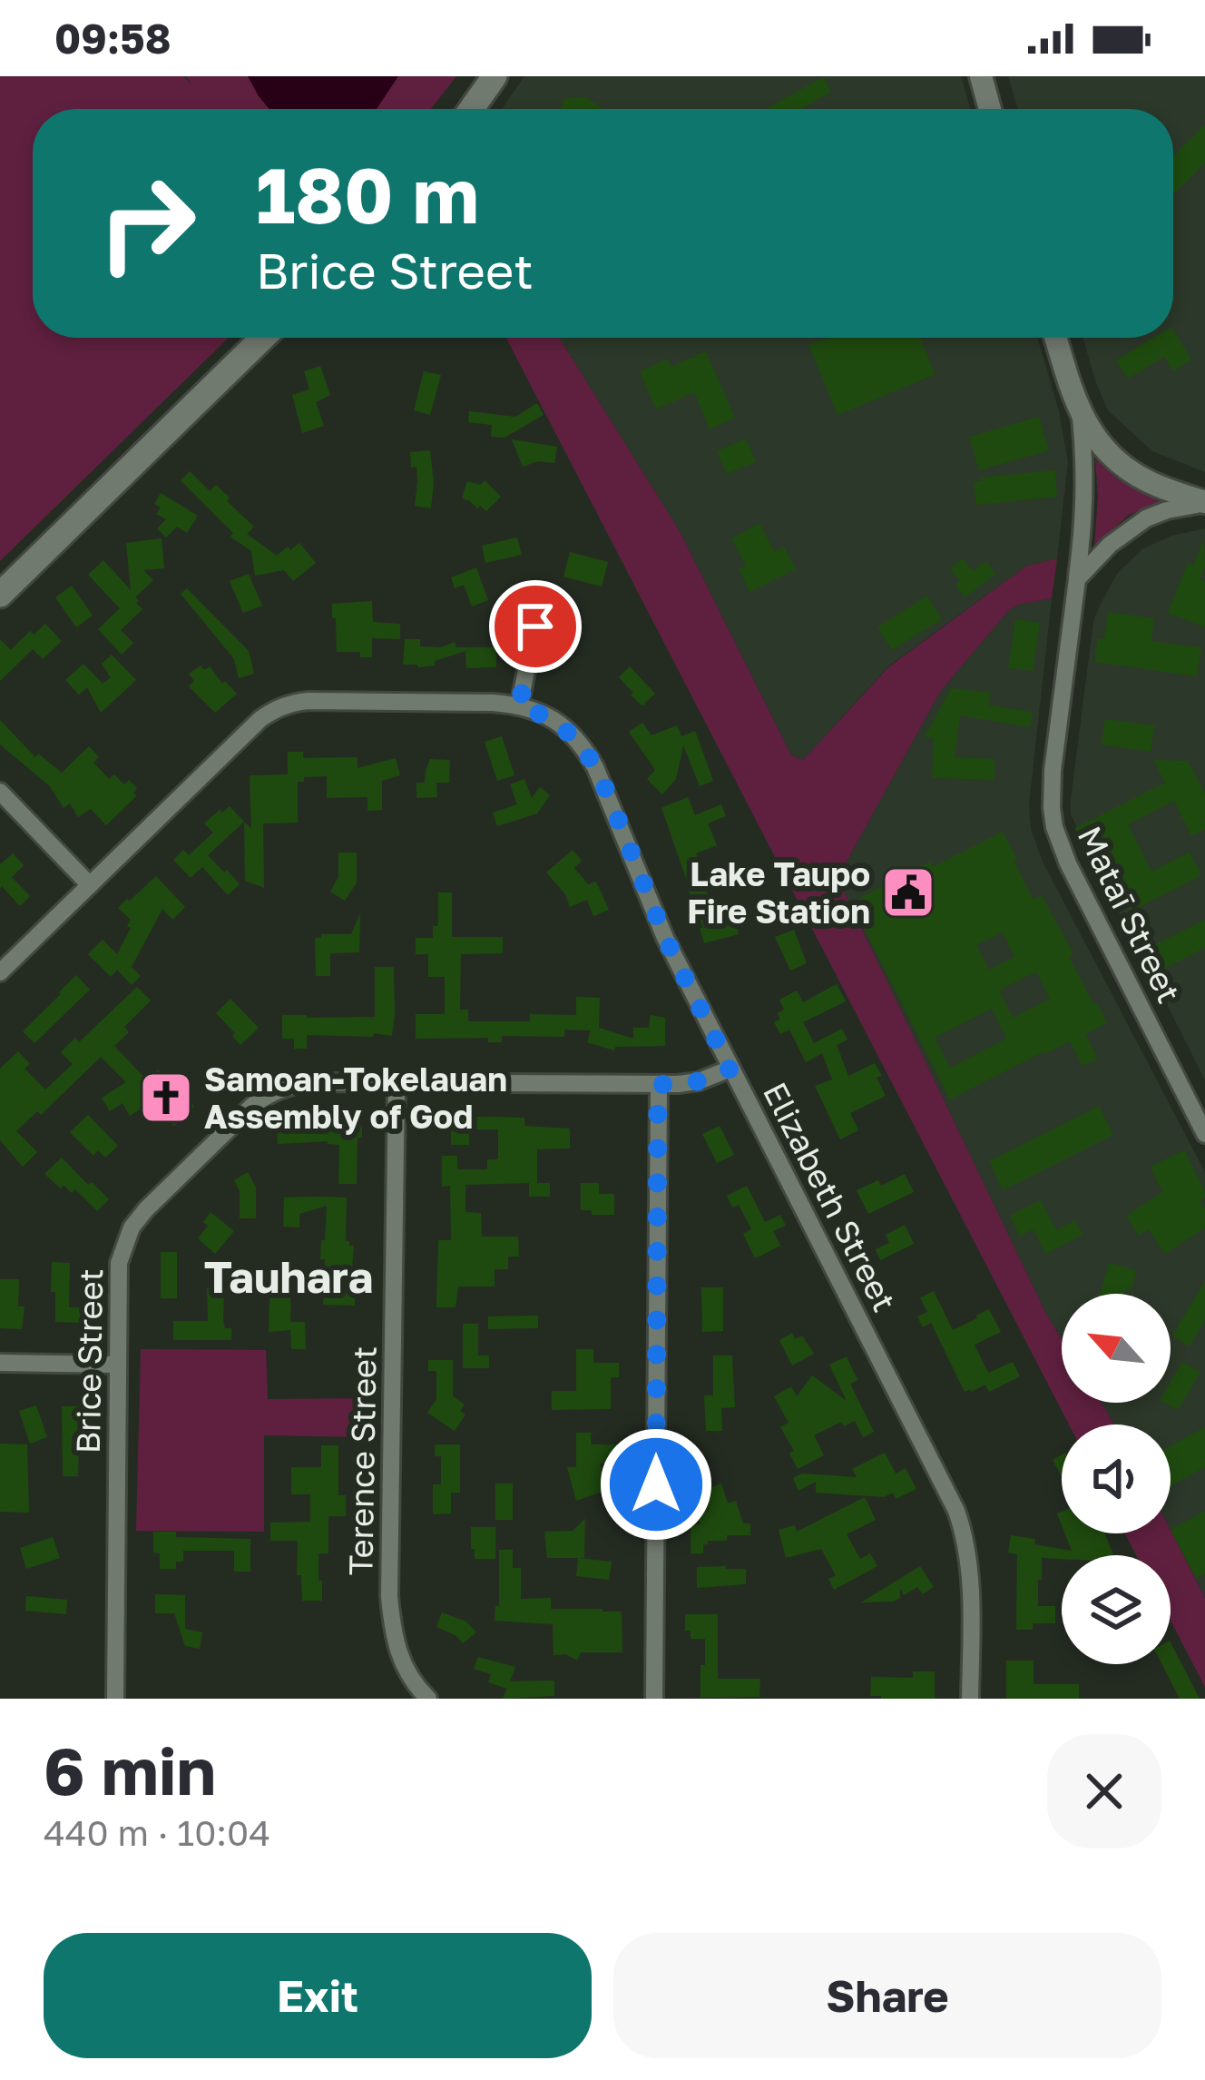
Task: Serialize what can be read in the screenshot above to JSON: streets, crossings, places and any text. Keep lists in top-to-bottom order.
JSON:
{
  "streets": {
    "street": [
      "Mataī Street",
      "Elizabeth Street",
      "Brice Street",
      "Terence Street"
    ]
  },
  "crossings": [
    ["Elizabeth Street", "Brice Street"],
    ["Brice Street", "Terence Street"]
  ],
  "districts": ["Tauhara"],
  "places": {
    "public building": ["Lake Taupo Fire Station"],
    "church": ["Samoan-Tokelauan Assembly of God"]
  },
  "north": "top left",
  "page": {
    "status": "09:58",
    "turn": ["180 m", "Brice Street"],
    "heading": ["6 min", "440 m · 10:04"],
    "buttons": ["Exit", "Share"]
  }
}
